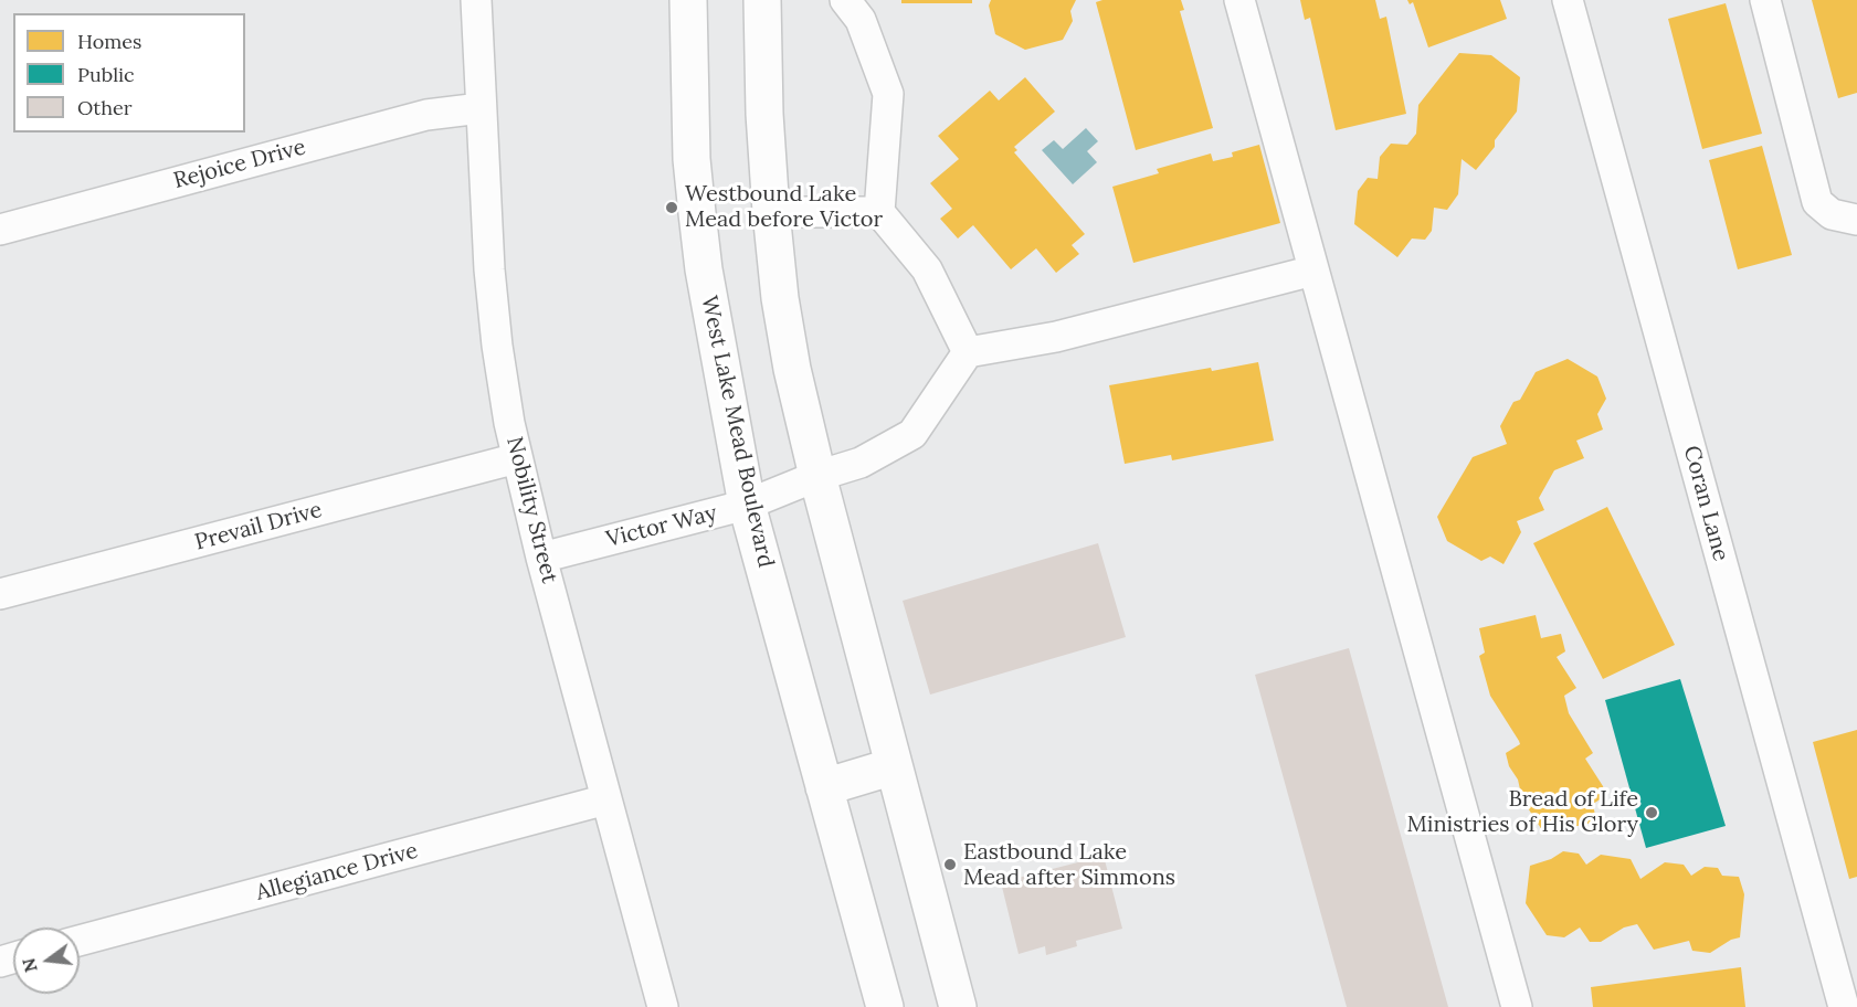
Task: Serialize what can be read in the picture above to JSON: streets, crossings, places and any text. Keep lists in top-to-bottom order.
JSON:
{
  "streets": {
    "main road": ["West Lake Mead Boulevard"],
    "street": [
      "Rejoice Drive",
      "Coran Lane",
      "Nobility Street",
      "Prevail Drive",
      "Victor Way",
      "Allegiance Drive"
    ]
  },
  "crossings": [
    ["Rejoice Drive", "Nobility Street"],
    ["West Lake Mead Boulevard", "Victor Way"],
    ["Nobility Street", "Prevail Drive"],
    ["Nobility Street", "Victor Way"],
    ["Nobility Street", "Allegiance Drive"]
  ],
  "places": ["Westbound Lake Mead before Victor", "Bread of Life Ministries of His Glory", "Eastbound Lake Mead after Simmons"],
  "legend": ["Homes", "Public", "Other"],
  "north": "left"
}
